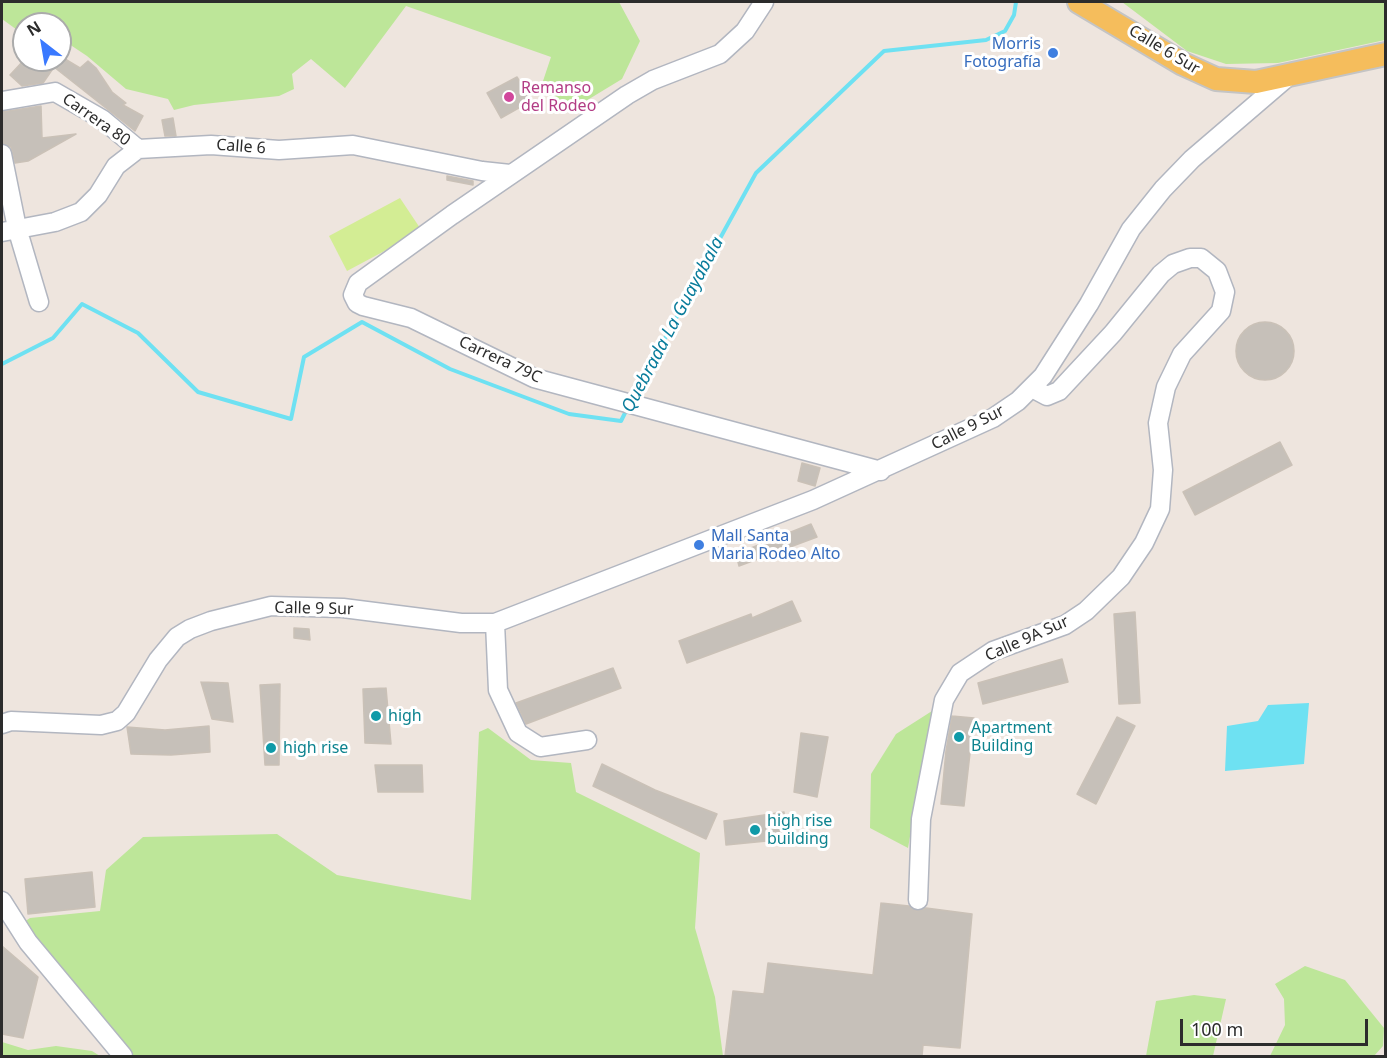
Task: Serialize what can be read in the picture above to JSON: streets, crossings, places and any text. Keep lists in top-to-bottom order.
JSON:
{
  "streets": {
    "main road": ["Calle 6 Sur", "Calle 9 Sur"],
    "street": [
      "Carrera 80",
      "Calle 6",
      "Carrera 79C",
      "Calle 9A Sur"
    ]
  },
  "crossings": [
    ["Calle 6 Sur", "Calle 9 Sur"],
    ["Carrera 80", "Calle 6"],
    ["Calle 6", "Carrera 79C"],
    ["Carrera 79C", "Calle 9 Sur"],
    ["Calle 9 Sur", "Calle 9A Sur"]
  ],
  "water": ["Quebrada La Guayabala"],
  "places": [
    "Morris Fotografía",
    "Remanso del Rodeo",
    "Mall Santa Maria Rodeo Alto",
    "high",
    "Apartment Building",
    "high rise",
    "high rise building"
  ],
  "scale_bar": "100 m",
  "north": "top left"
}
